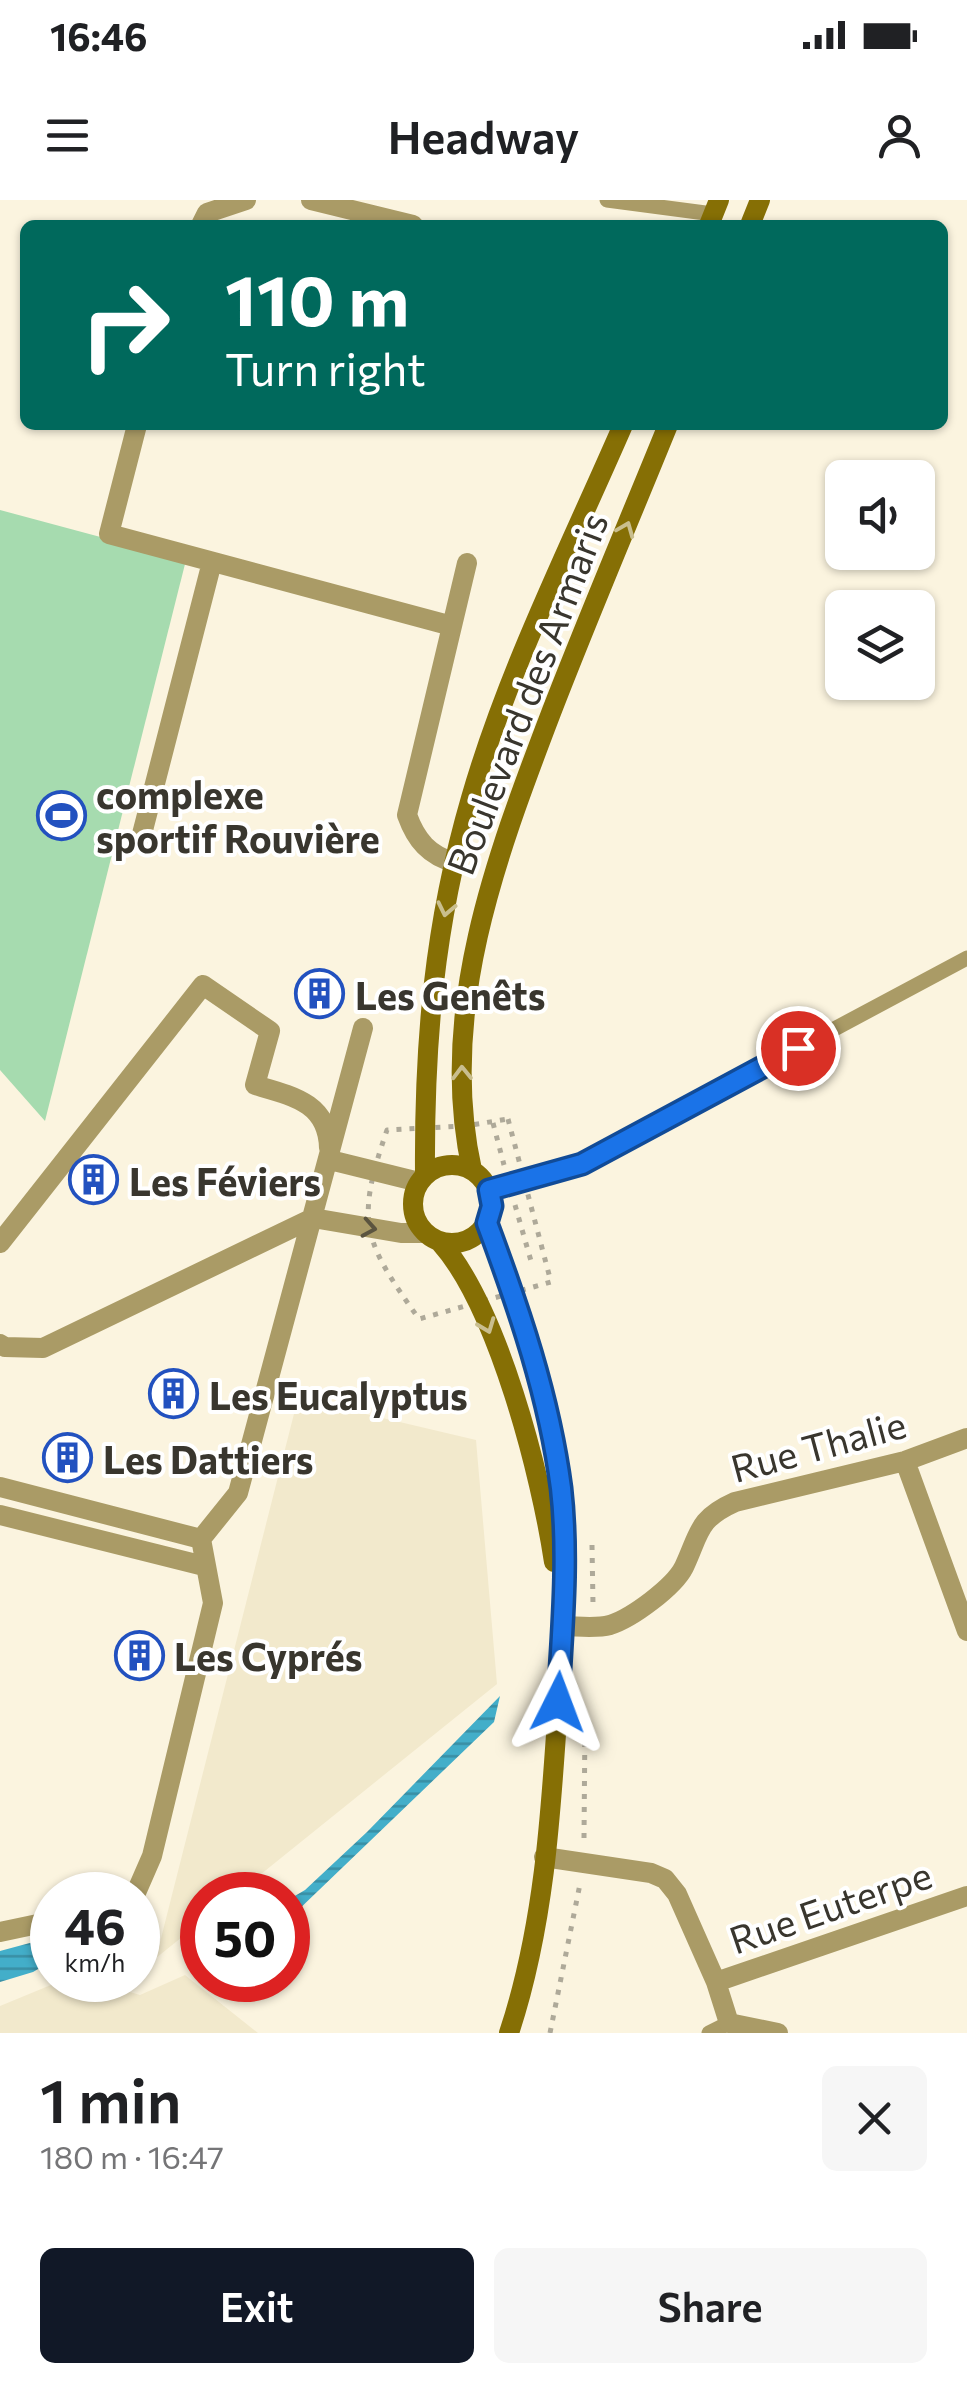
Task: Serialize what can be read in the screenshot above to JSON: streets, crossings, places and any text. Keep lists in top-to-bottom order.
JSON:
{
  "streets": {
    "main road": ["Boulevard des Armaris"],
    "street": ["Rue Thalie", "Rue Euterpe"]
  },
  "places": {
    "sports": ["complexe sportif Rouvière"],
    "building": [
      "Les Genêts",
      "Les Féviers",
      "Les Eucalyptus",
      "Les Dattiers",
      "Les Cyprés"
    ]
  },
  "page": {
    "status": "16:46",
    "header": "Headway",
    "turn": ["110 m", "Turn right"],
    "speed": "46 km/h",
    "limit": "50",
    "heading": ["1 min", "180 m · 16:47"],
    "buttons": ["Exit", "Share"]
  }
}
